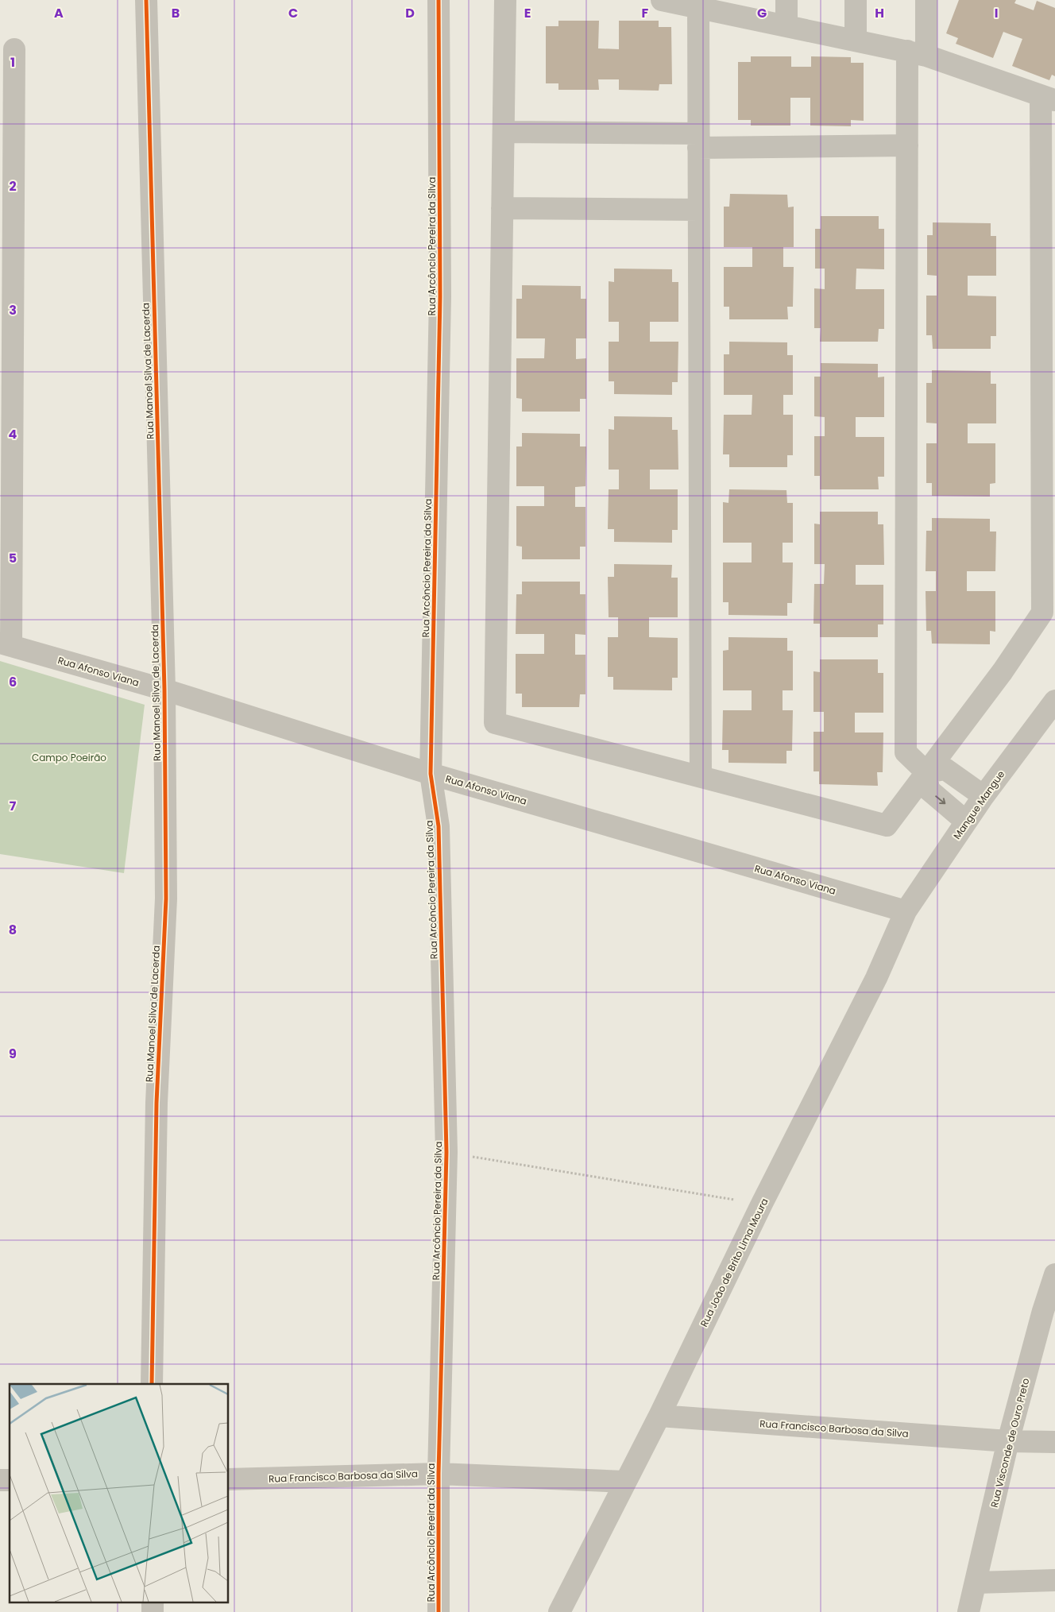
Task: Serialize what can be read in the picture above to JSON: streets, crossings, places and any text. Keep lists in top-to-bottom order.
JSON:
{
  "streets": {
    "street": [
      "Rua Arcôncio Pereira da Silva",
      "Rua Manoel Silva de Lacerda",
      "Rua Afonso Viana",
      "Mangue Mangue",
      "Rua João de Brito Lima Moura",
      "Rua Francisco Barbosa da Silva",
      "Rua Visconde de Ouro Preto"
    ]
  },
  "crossings": [
    ["Rua Arcôncio Pereira da Silva", "Rua Afonso Viana"],
    ["Rua Arcôncio Pereira da Silva", "Rua Francisco Barbosa da Silva"],
    ["Rua Manoel Silva de Lacerda", "Rua Afonso Viana"],
    ["Rua Afonso Viana", "Mangue Mangue"],
    ["Rua Afonso Viana", "Rua João de Brito Lima Moura"],
    ["Mangue Mangue", "Rua João de Brito Lima Moura"],
    ["Rua João de Brito Lima Moura", "Rua Francisco Barbosa da Silva"],
    ["Rua Francisco Barbosa da Silva", "Rua Visconde de Ouro Preto"]
  ],
  "parks": ["Campo Poeirão"],
  "grid": {
    "columns": [
      "A",
      "B",
      "C",
      "D",
      "E",
      "F",
      "G",
      "H",
      "I"
    ],
    "rows": [
      "1",
      "2",
      "3",
      "4",
      "5",
      "6",
      "7",
      "8",
      "9"
    ]
  }
}
